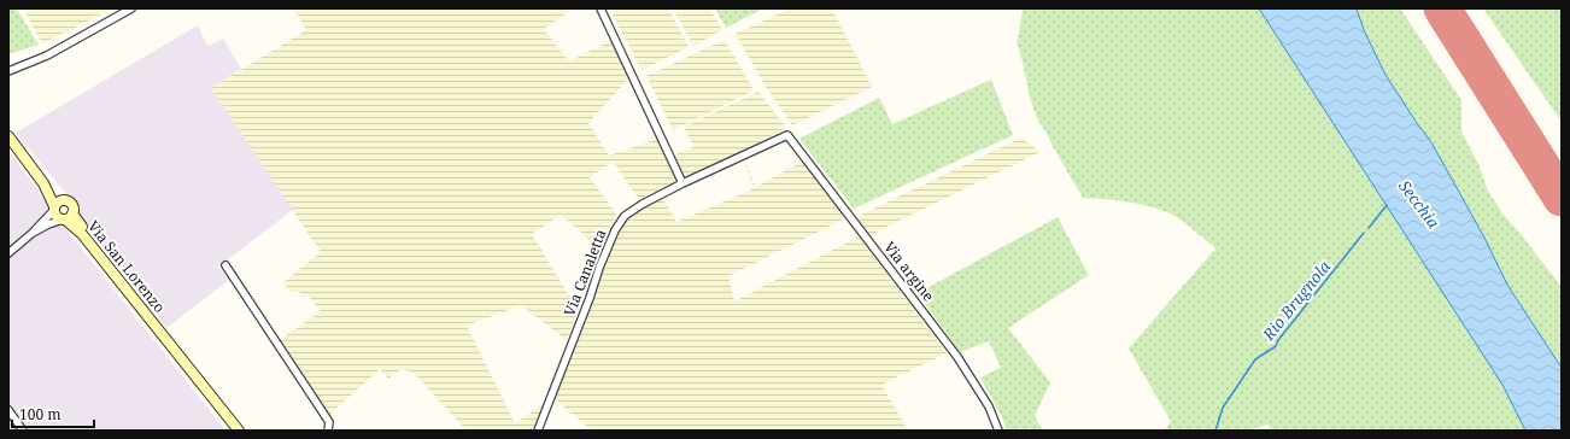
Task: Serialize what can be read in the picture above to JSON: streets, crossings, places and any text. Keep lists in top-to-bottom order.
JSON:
{
  "streets": {
    "main road": ["Via San Lorenzo"],
    "street": ["Via argine", "Via Canaletta"]
  },
  "crossings": [
    ["Via argine", "Via Canaletta"]
  ],
  "water": ["Secchia", "Rio Brugnola"],
  "scale_bar": "100 m"
}
